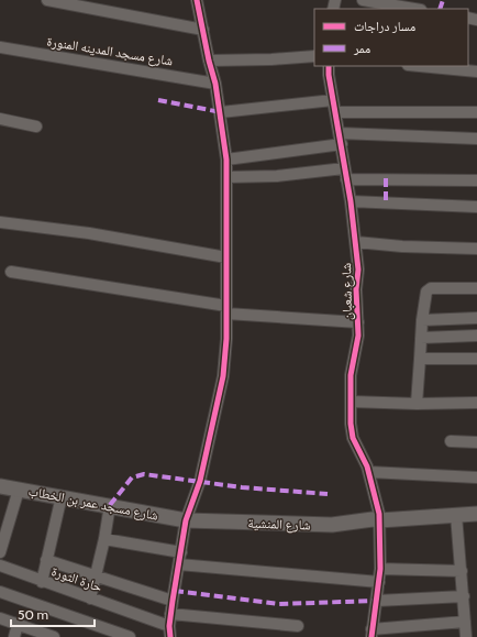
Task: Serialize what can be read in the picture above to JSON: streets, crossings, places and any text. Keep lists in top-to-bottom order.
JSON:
{
  "streets": {
    "street": [
      "شارع مسجد المدينه المنورة",
      "شارع شعبان",
      "شارع مسجد عمر بن الخطاب",
      "شارع المنشية",
      "حارة الثورة"
    ]
  },
  "crossings": [
    ["شارع شعبان", "شارع المنشية"],
    ["شارع مسجد عمر بن الخطاب", "شارع المنشية"]
  ],
  "legend": ["مسار دراجات", "ممر"],
  "scale_bar": "50 m"
}
